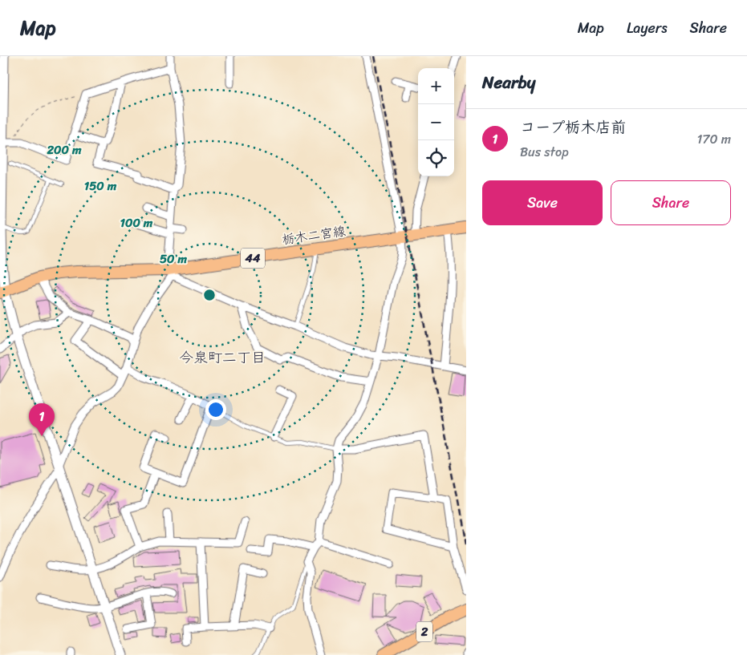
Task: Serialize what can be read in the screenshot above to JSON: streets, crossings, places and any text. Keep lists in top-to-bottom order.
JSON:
{
  "streets": {
    "main road": ["栃木二宮線", "44", "2"]
  },
  "districts": ["今泉町二丁目"],
  "page": {
    "header": "Map",
    "nav": ["Map", "Layers", "Share"],
    "heading": "Nearby",
    "map_buttons": ["+", "−"],
    "list": [
      {
        "mark": "1",
        "name": "コープ栃木店前",
        "note": "Bus stop",
        "value": "170 m"
      }
    ],
    "buttons": ["Save", "Share"],
    "pins": "1"
  },
  "rings": [
    "200 m",
    "150 m",
    "100 m",
    "50 m"
  ]
}
